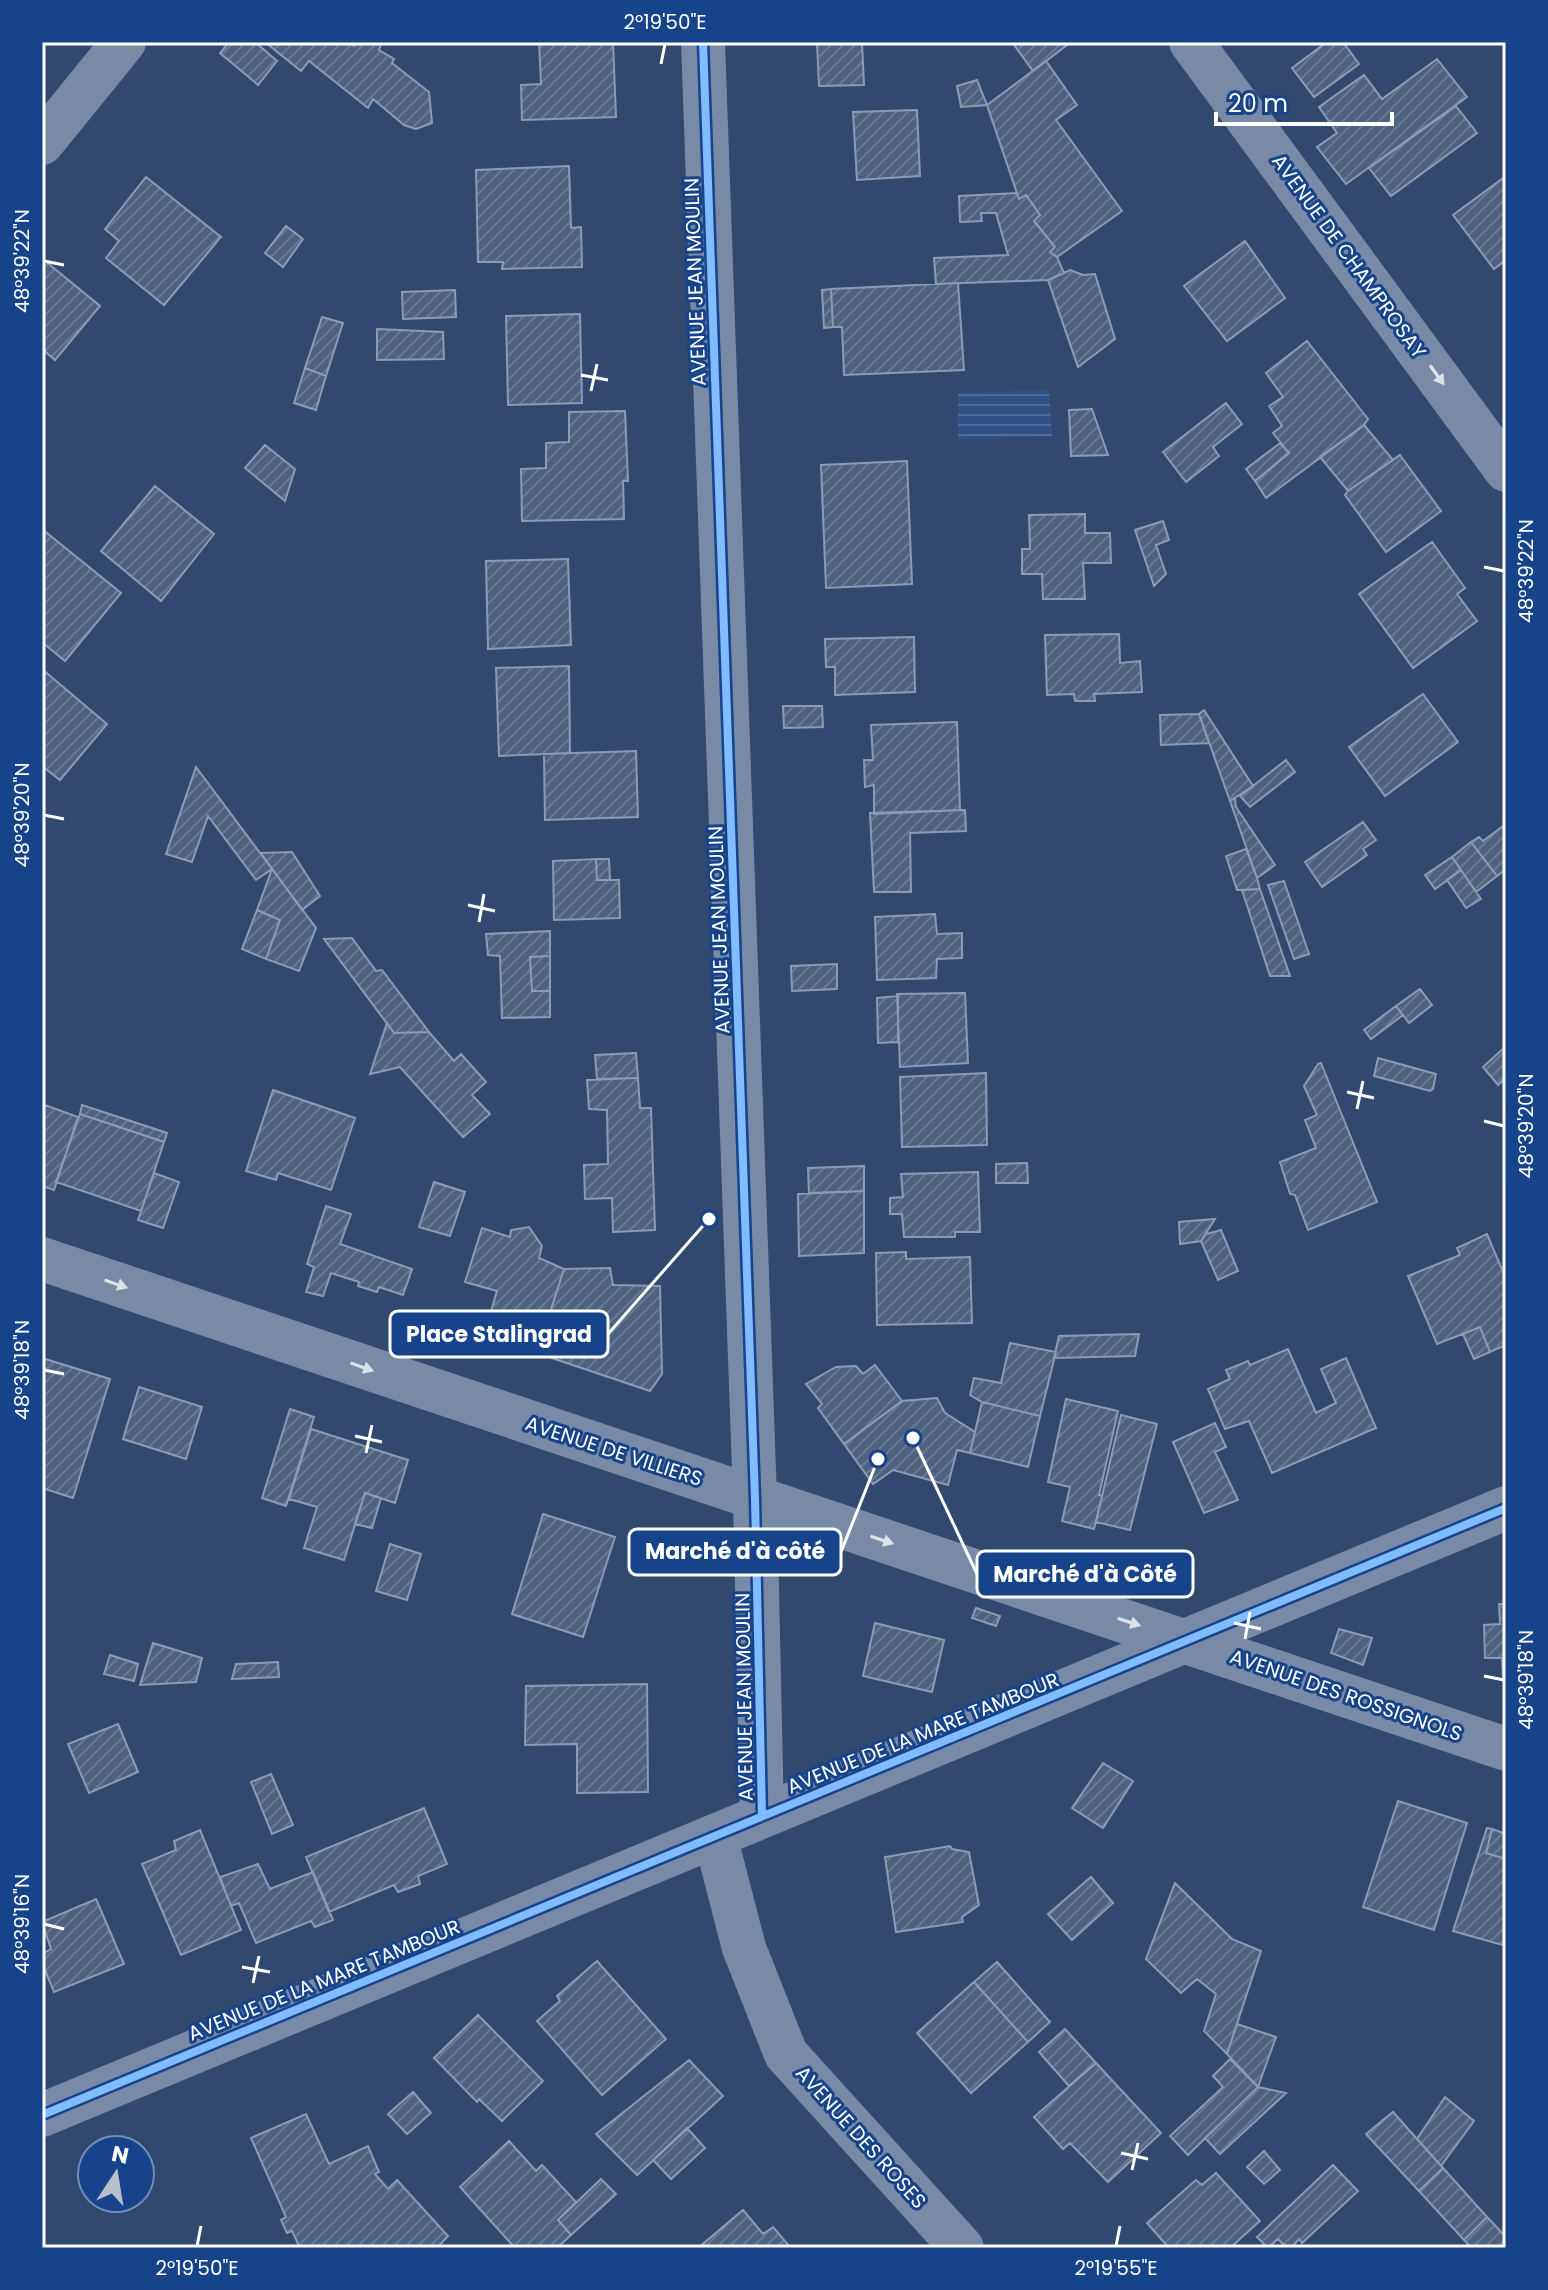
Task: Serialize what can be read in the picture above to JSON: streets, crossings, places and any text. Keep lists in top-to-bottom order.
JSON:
{
  "streets": {
    "street": [
      "AVENUE DE CHAMPROSAY",
      "AVENUE JEAN MOULIN",
      "AVENUE DE VILLIERS",
      "AVENUE DES ROSSIGNOLS",
      "AVENUE DE LA MARE TAMBOUR",
      "AVENUE DES ROSES"
    ]
  },
  "crossings": [
    ["AVENUE JEAN MOULIN", "AVENUE DE VILLIERS"],
    ["AVENUE JEAN MOULIN", "AVENUE DE LA MARE TAMBOUR"],
    ["AVENUE DE VILLIERS", "AVENUE DES ROSSIGNOLS"],
    ["AVENUE DE VILLIERS", "AVENUE DE LA MARE TAMBOUR"],
    ["AVENUE DES ROSSIGNOLS", "AVENUE DE LA MARE TAMBOUR"],
    ["AVENUE DE LA MARE TAMBOUR", "AVENUE DES ROSES"]
  ],
  "one_way": ["AVENUE DE CHAMPROSAY", "AVENUE DE VILLIERS"],
  "places": ["Place Stalingrad", "Marché d'à Côté", "Marché d'à côté"],
  "scale_bar": "20 m",
  "north": "top",
  "coordinates": [
    "2°19'50\"E",
    "48°39'22\"N",
    "48°39'20\"N",
    "48°39'18\"N",
    "48°39'16\"N",
    "2°19'55\"E"
  ]
}
